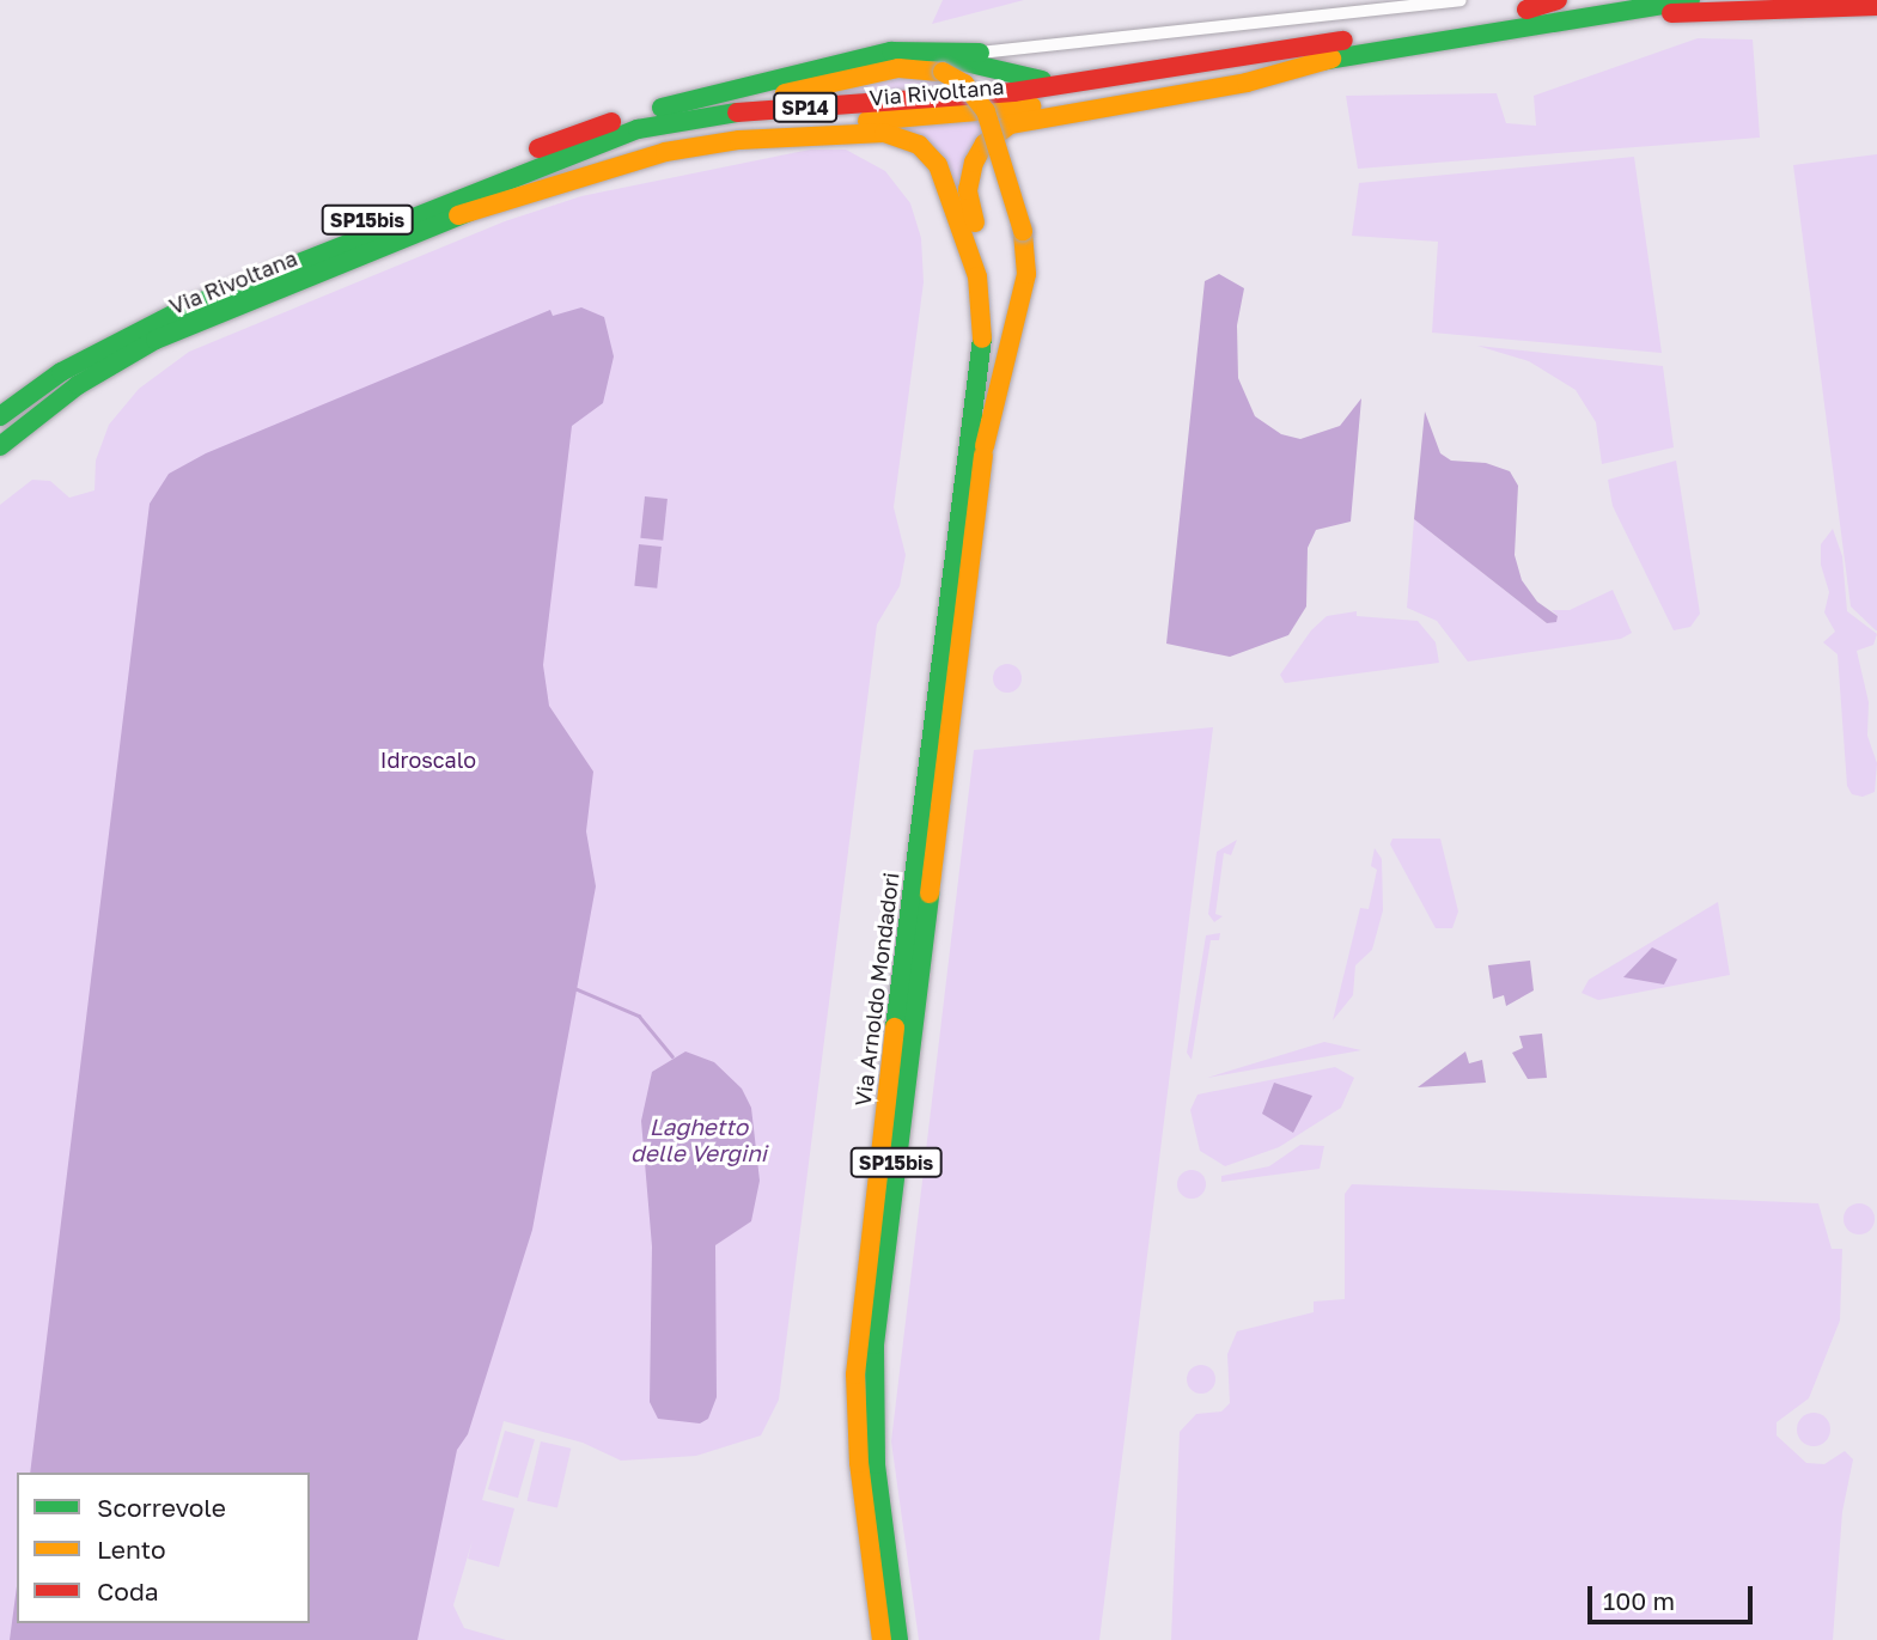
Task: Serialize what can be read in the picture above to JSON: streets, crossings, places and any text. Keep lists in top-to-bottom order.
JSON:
{
  "streets": {
    "highway": [
      "Via Rivoltana",
      "SP14",
      "SP15bis",
      "Via Arnoldo Mondadori"
    ]
  },
  "crossings": [
    ["Via Rivoltana", "SP14"],
    ["Via Rivoltana", "SP15bis"],
    ["Via Rivoltana", "Via Arnoldo Mondadori"],
    ["SP14", "SP15bis"],
    ["SP15bis", "Via Arnoldo Mondadori"]
  ],
  "water": ["Laghetto delle Vergini"],
  "parks": ["Idroscalo"],
  "legend": ["Scorrevole", "Lento", "Coda"],
  "scale_bar": "100 m"
}
